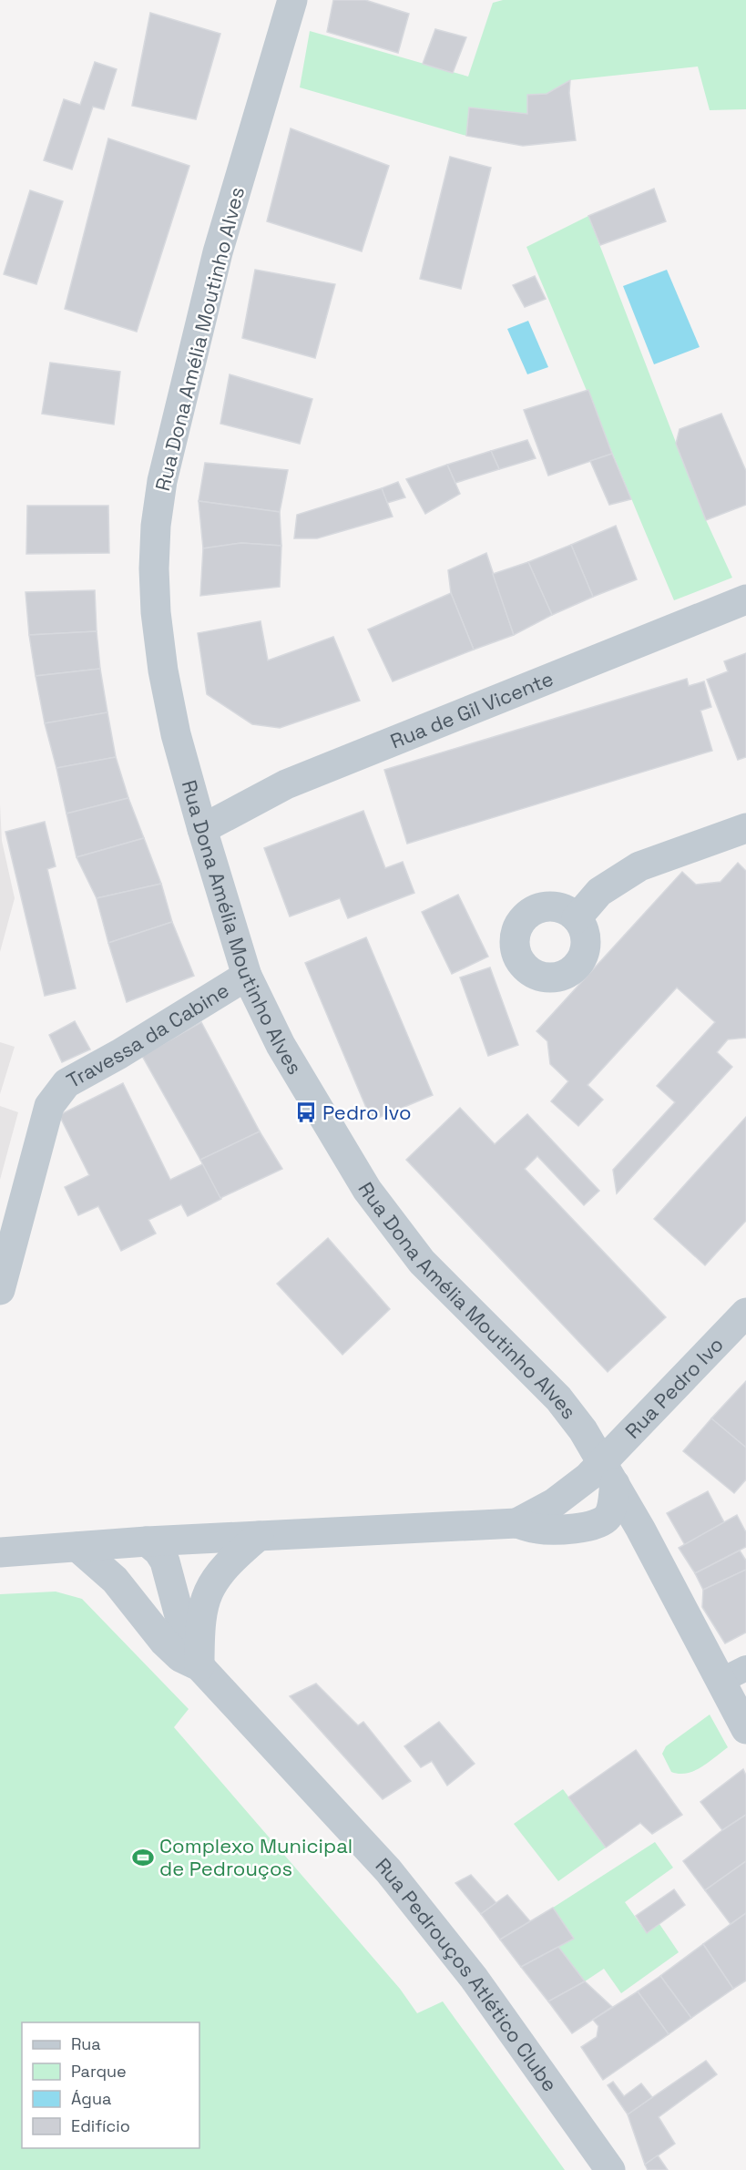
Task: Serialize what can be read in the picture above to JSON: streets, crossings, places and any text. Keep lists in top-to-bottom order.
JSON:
{
  "streets": {
    "street": [
      "Rua Dona Amélia Moutinho Alves",
      "Rua de Gil Vicente",
      "Travessa da Cabine",
      "Rua Pedro Ivo",
      "Rua Pedrouços Atlético Clube"
    ]
  },
  "crossings": [
    ["Rua Dona Amélia Moutinho Alves", "Rua de Gil Vicente"],
    ["Rua Dona Amélia Moutinho Alves", "Travessa da Cabine"],
    ["Rua Dona Amélia Moutinho Alves", "Rua Pedro Ivo"]
  ],
  "places": {
    "bus stop": ["Pedro Ivo"],
    "sports": ["Complexo Municipal de Pedrouços"]
  },
  "legend": [
    "Rua",
    "Parque",
    "Água",
    "Edifício"
  ]
}
